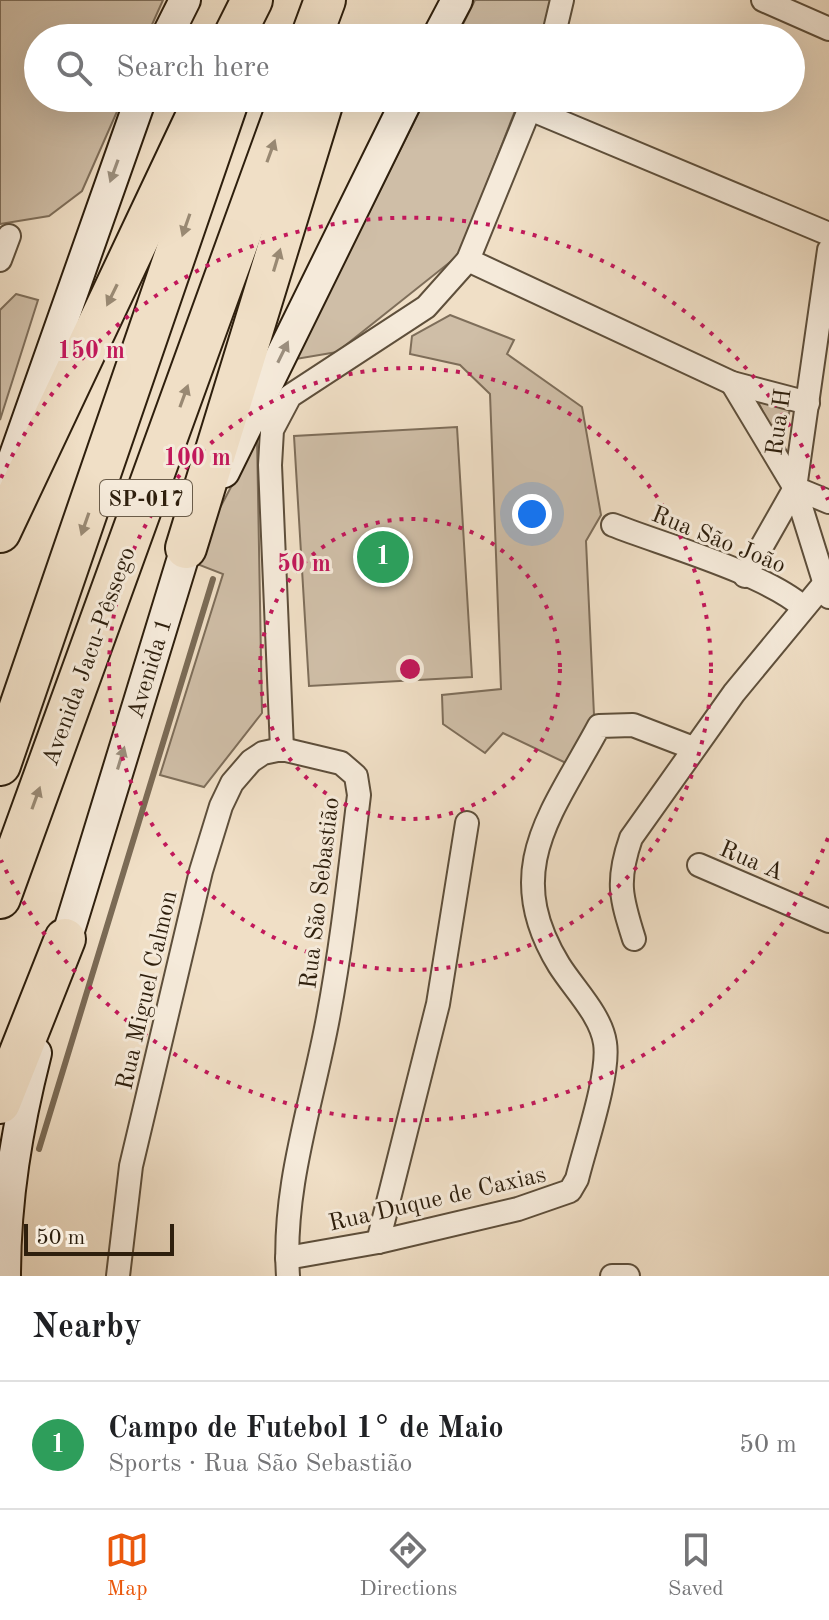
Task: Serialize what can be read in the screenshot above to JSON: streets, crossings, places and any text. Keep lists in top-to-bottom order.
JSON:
{
  "streets": {
    "highway": ["SP-017", "Avenida Jacu-Pêssego"],
    "main road": ["Avenida 1"],
    "street": [
      "Rua H",
      "Rua São João",
      "Rua A",
      "Rua São Sebastião",
      "Rua Miguel Calmon",
      "Rua Duque de Caxias"
    ]
  },
  "crossings": [
    ["Rua São Sebastião", "Rua Miguel Calmon"],
    ["Rua São Sebastião", "Rua Duque de Caxias"]
  ],
  "scale_bar": "50 m",
  "page": {
    "search": "Search here",
    "pins": "1",
    "scale": "50 m",
    "heading": "Nearby",
    "list": [
      {
        "mark": "1",
        "name": "Campo de Futebol 1° de Maio",
        "note": "Sports · Rua São Sebastião",
        "value": "50 m"
      }
    ],
    "nav": ["Map", "Directions", "Saved"]
  },
  "rings": ["150 m", "100 m", "50 m"]
}
